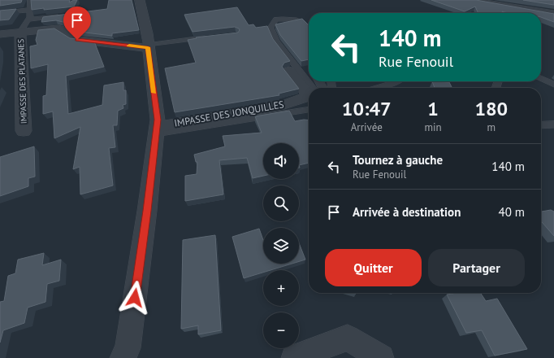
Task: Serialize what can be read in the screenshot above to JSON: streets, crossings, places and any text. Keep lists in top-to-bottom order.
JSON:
{
  "streets": {
    "street": ["IMPASSE DES PLATANES", "IMPASSE DES JONQUILLES"]
  },
  "page": {
    "turn": ["140 m", "Rue Fenouil"],
    "eta": [
      "10:47",
      "Arrivée",
      "1",
      "min",
      "180",
      "m"
    ],
    "map_buttons": ["+", "−"],
    "list": [
      {
        "name": "Tournez à gauche",
        "note": "Rue Fenouil",
        "value": "140 m"
      },
      {
        "name": "Arrivée à destination",
        "value": "40 m"
      }
    ],
    "buttons": ["Quitter", "Partager"]
  }
}
